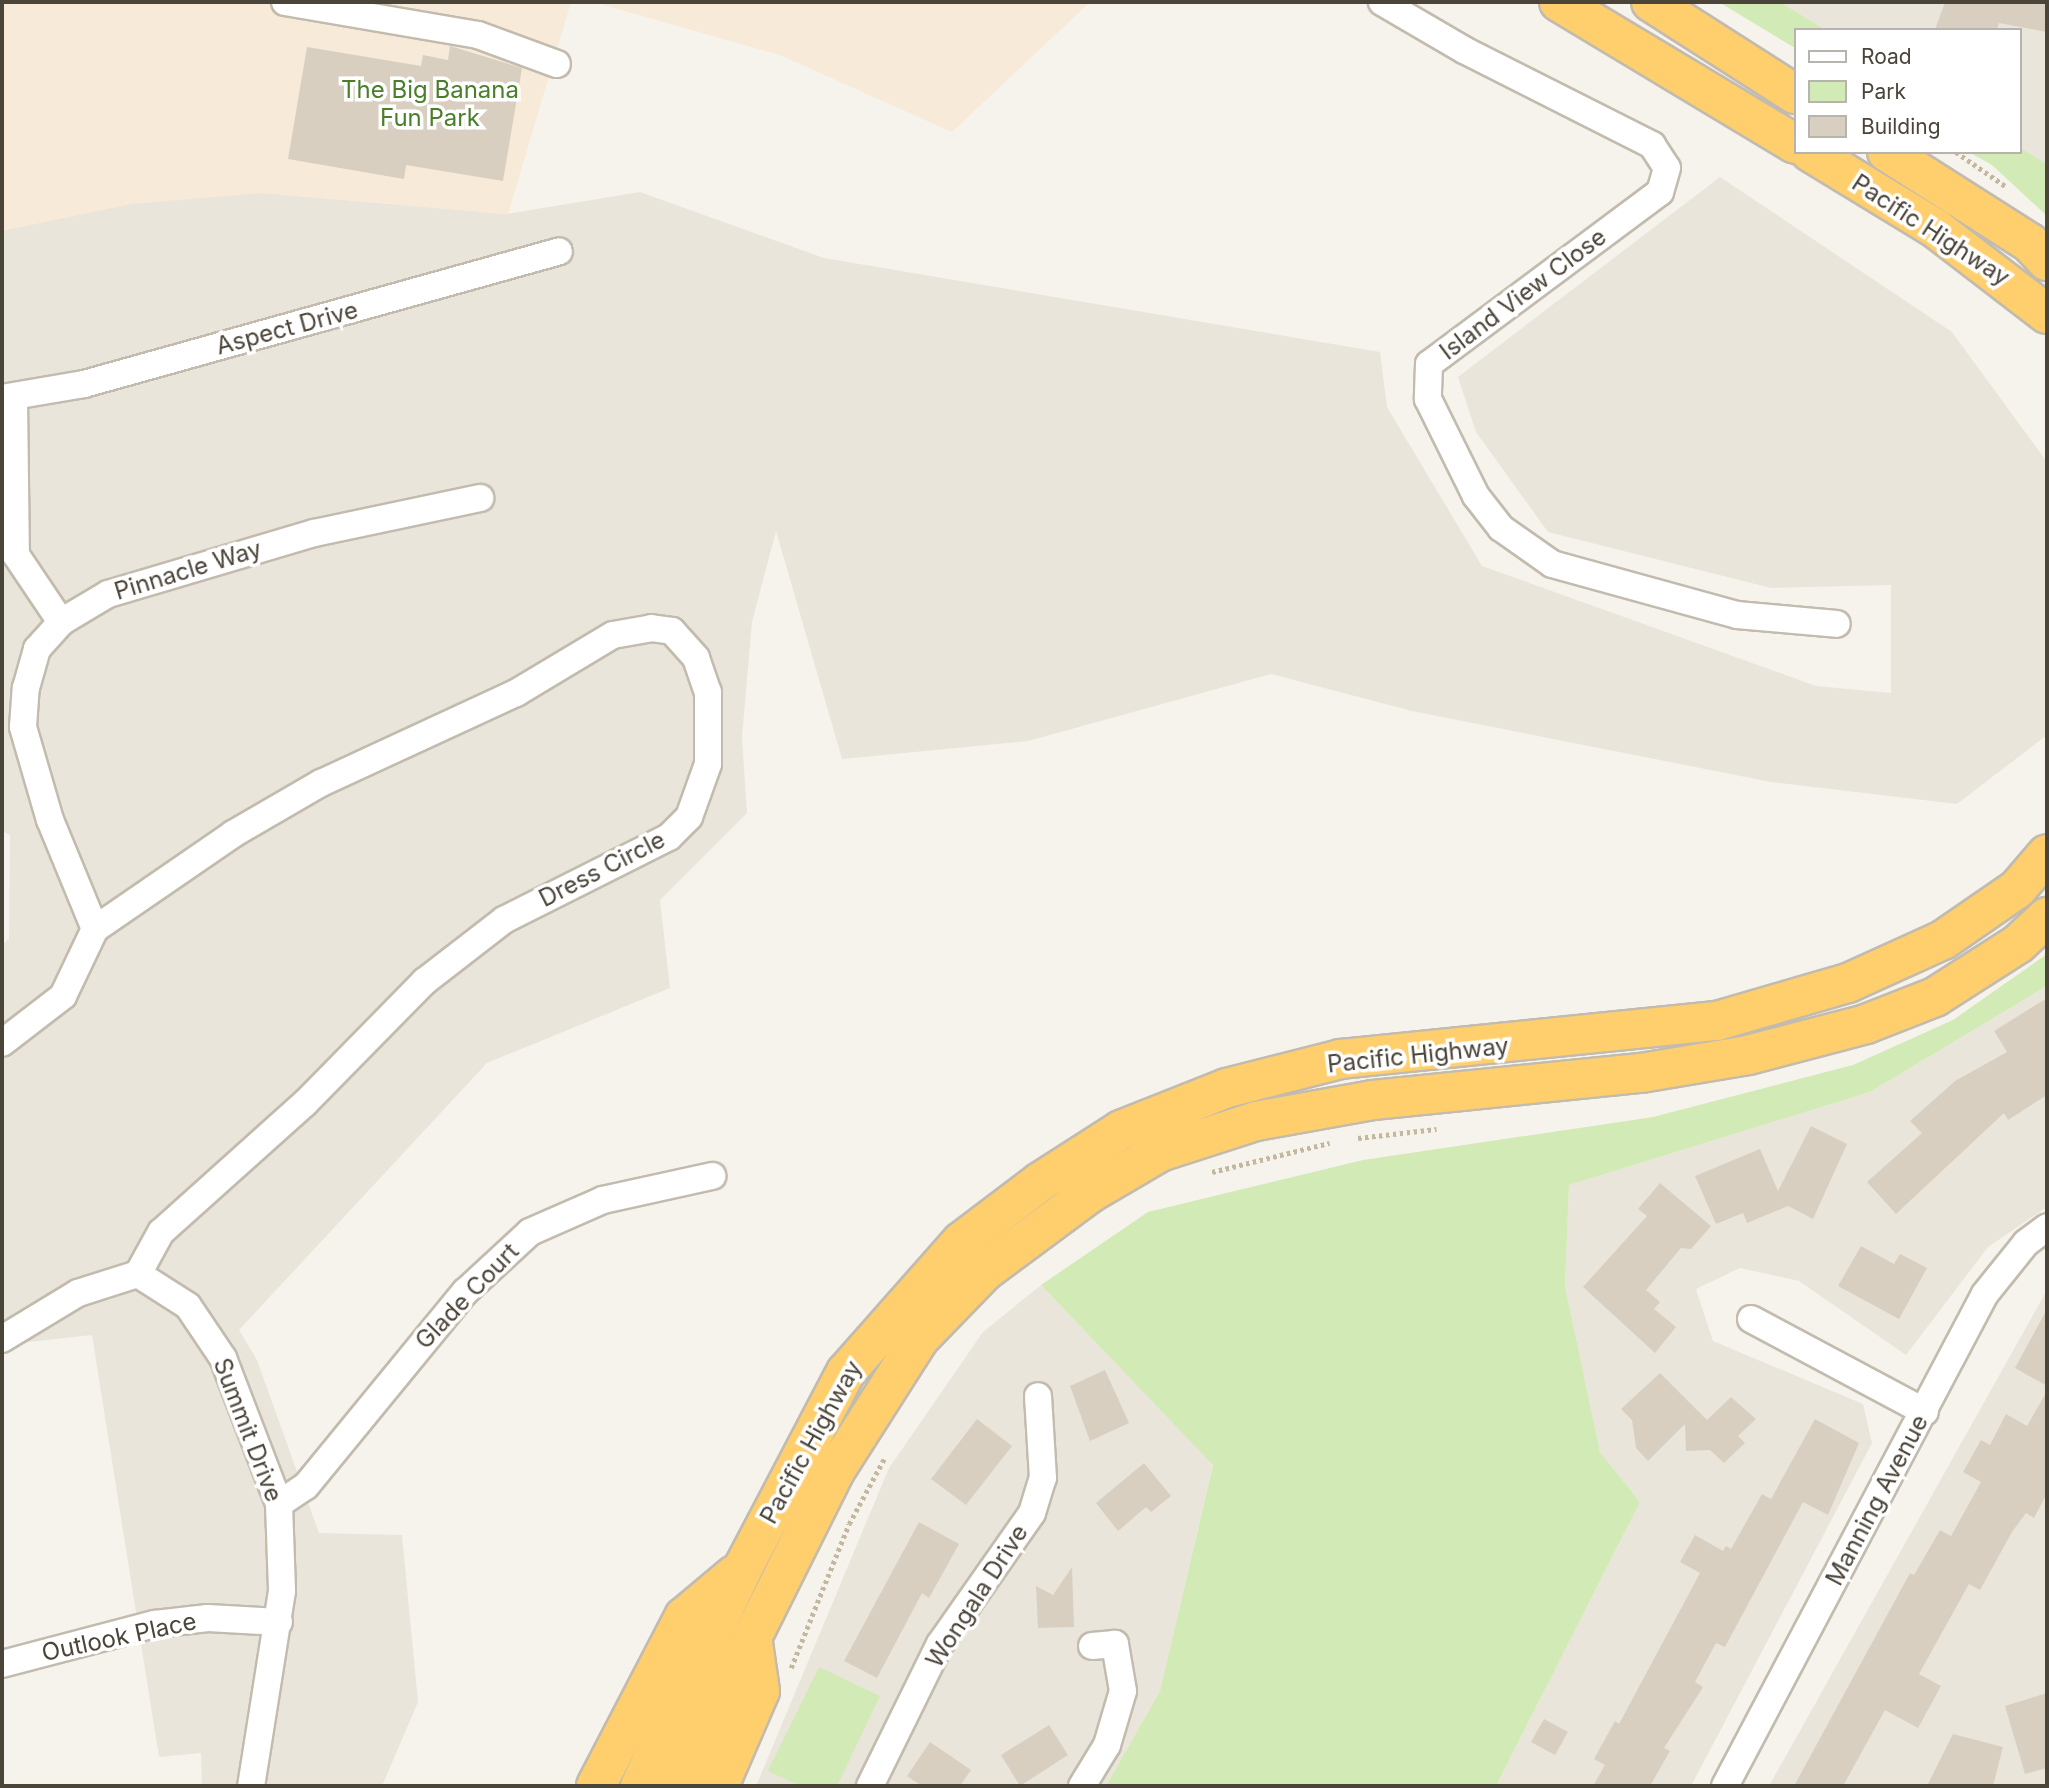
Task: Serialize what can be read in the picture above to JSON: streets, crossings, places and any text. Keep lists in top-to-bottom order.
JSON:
{
  "streets": {
    "highway": ["Pacific Highway"],
    "street": [
      "Island View Close",
      "Aspect Drive",
      "Pinnacle Way",
      "Dress Circle",
      "Glade Court",
      "Summit Drive",
      "Manning Avenue",
      "Wongala Drive",
      "Outlook Place"
    ]
  },
  "crossings": [
    ["Pinnacle Way", "Dress Circle"],
    ["Dress Circle", "Summit Drive"],
    ["Glade Court", "Summit Drive"],
    ["Summit Drive", "Outlook Place"]
  ],
  "parks": ["The Big Banana Fun Park"],
  "legend": ["Road", "Park", "Building"]
}
